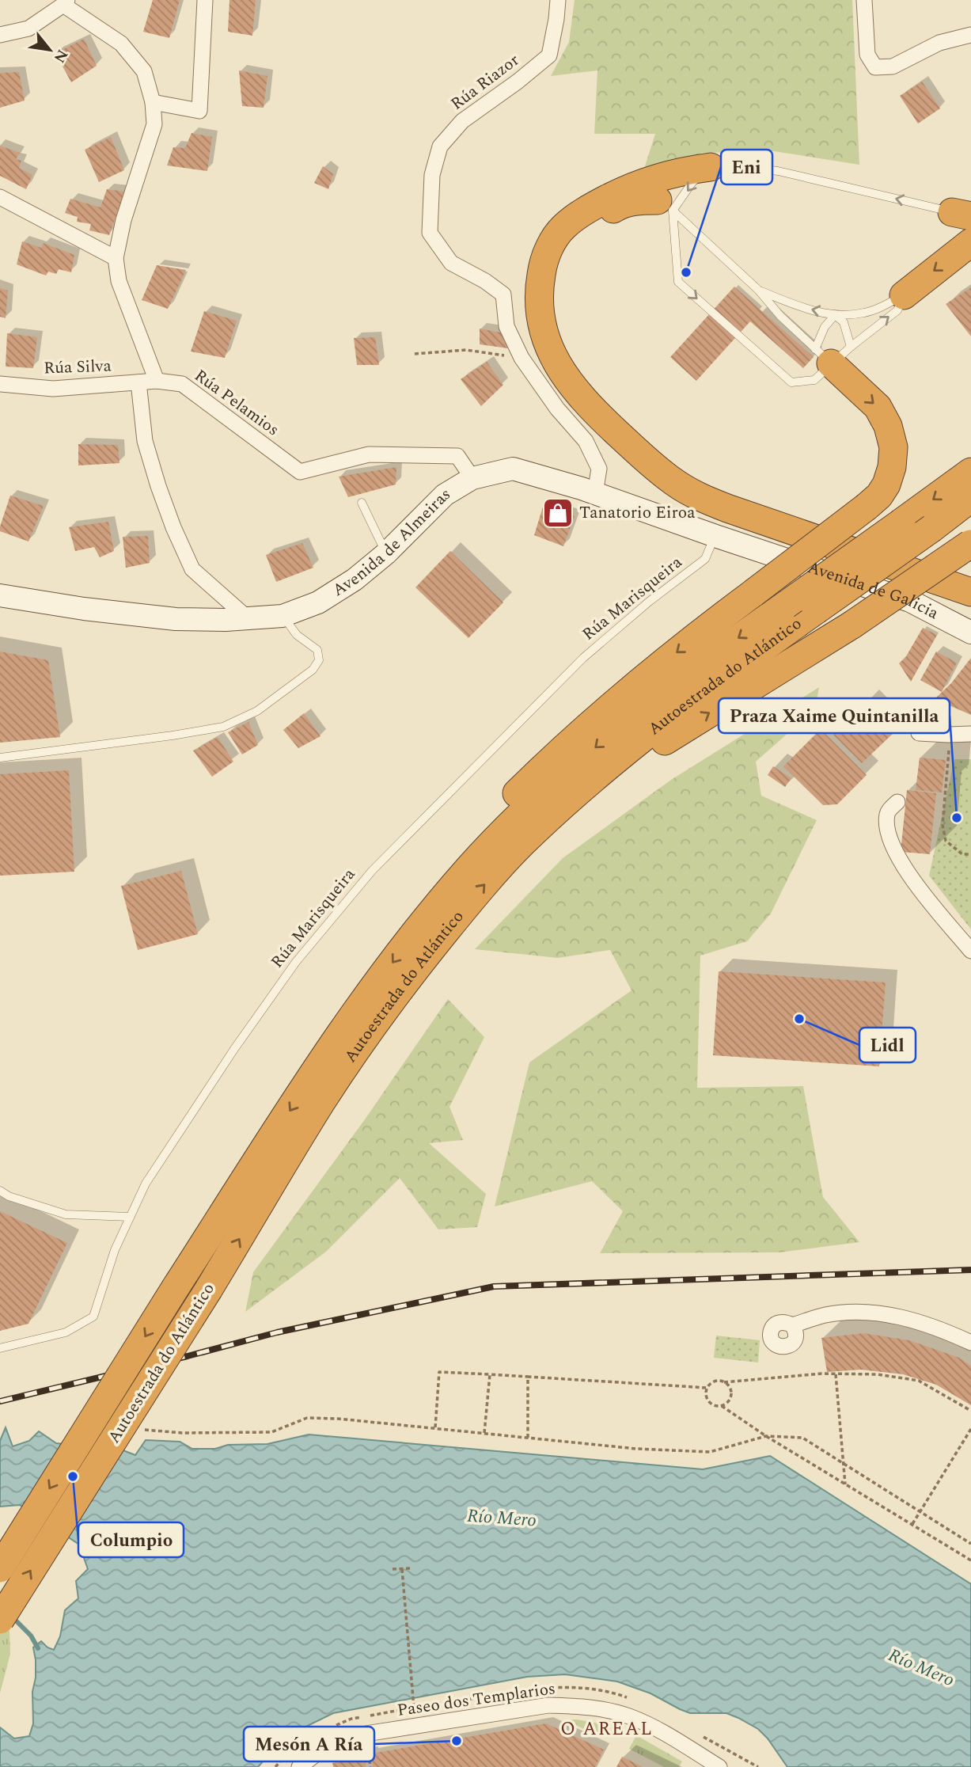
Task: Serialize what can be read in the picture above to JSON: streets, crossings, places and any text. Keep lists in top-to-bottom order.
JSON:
{
  "streets": {
    "highway": ["Autoestrada do Atlántico"],
    "main road": ["Avenida de Almeiras", "Avenida de Galicia"],
    "street": [
      "Rúa Riazor",
      "Rúa Silva",
      "Rúa Pelamios",
      "Paseo dos Templarios"
    ],
    "lane": ["Rúa Marisqueira"]
  },
  "crossings": [
    ["Rúa Riazor", "Avenida de Almeiras"],
    ["Rúa Silva", "Rúa Pelamios"],
    ["Rúa Pelamios", "Avenida de Almeiras"],
    ["Avenida de Almeiras", "Avenida de Galicia"],
    ["Avenida de Almeiras", "Rúa Marisqueira"]
  ],
  "districts": ["O AREAL"],
  "water": ["Río Mero"],
  "places": {
    "other": [
      "Eni",
      "Praza Xaime Quintanilla",
      "Lidl",
      "Columpio",
      "Mesón A Ría"
    ],
    "shop": ["Tanatorio Eiroa"]
  },
  "north": "bottom right"
}
